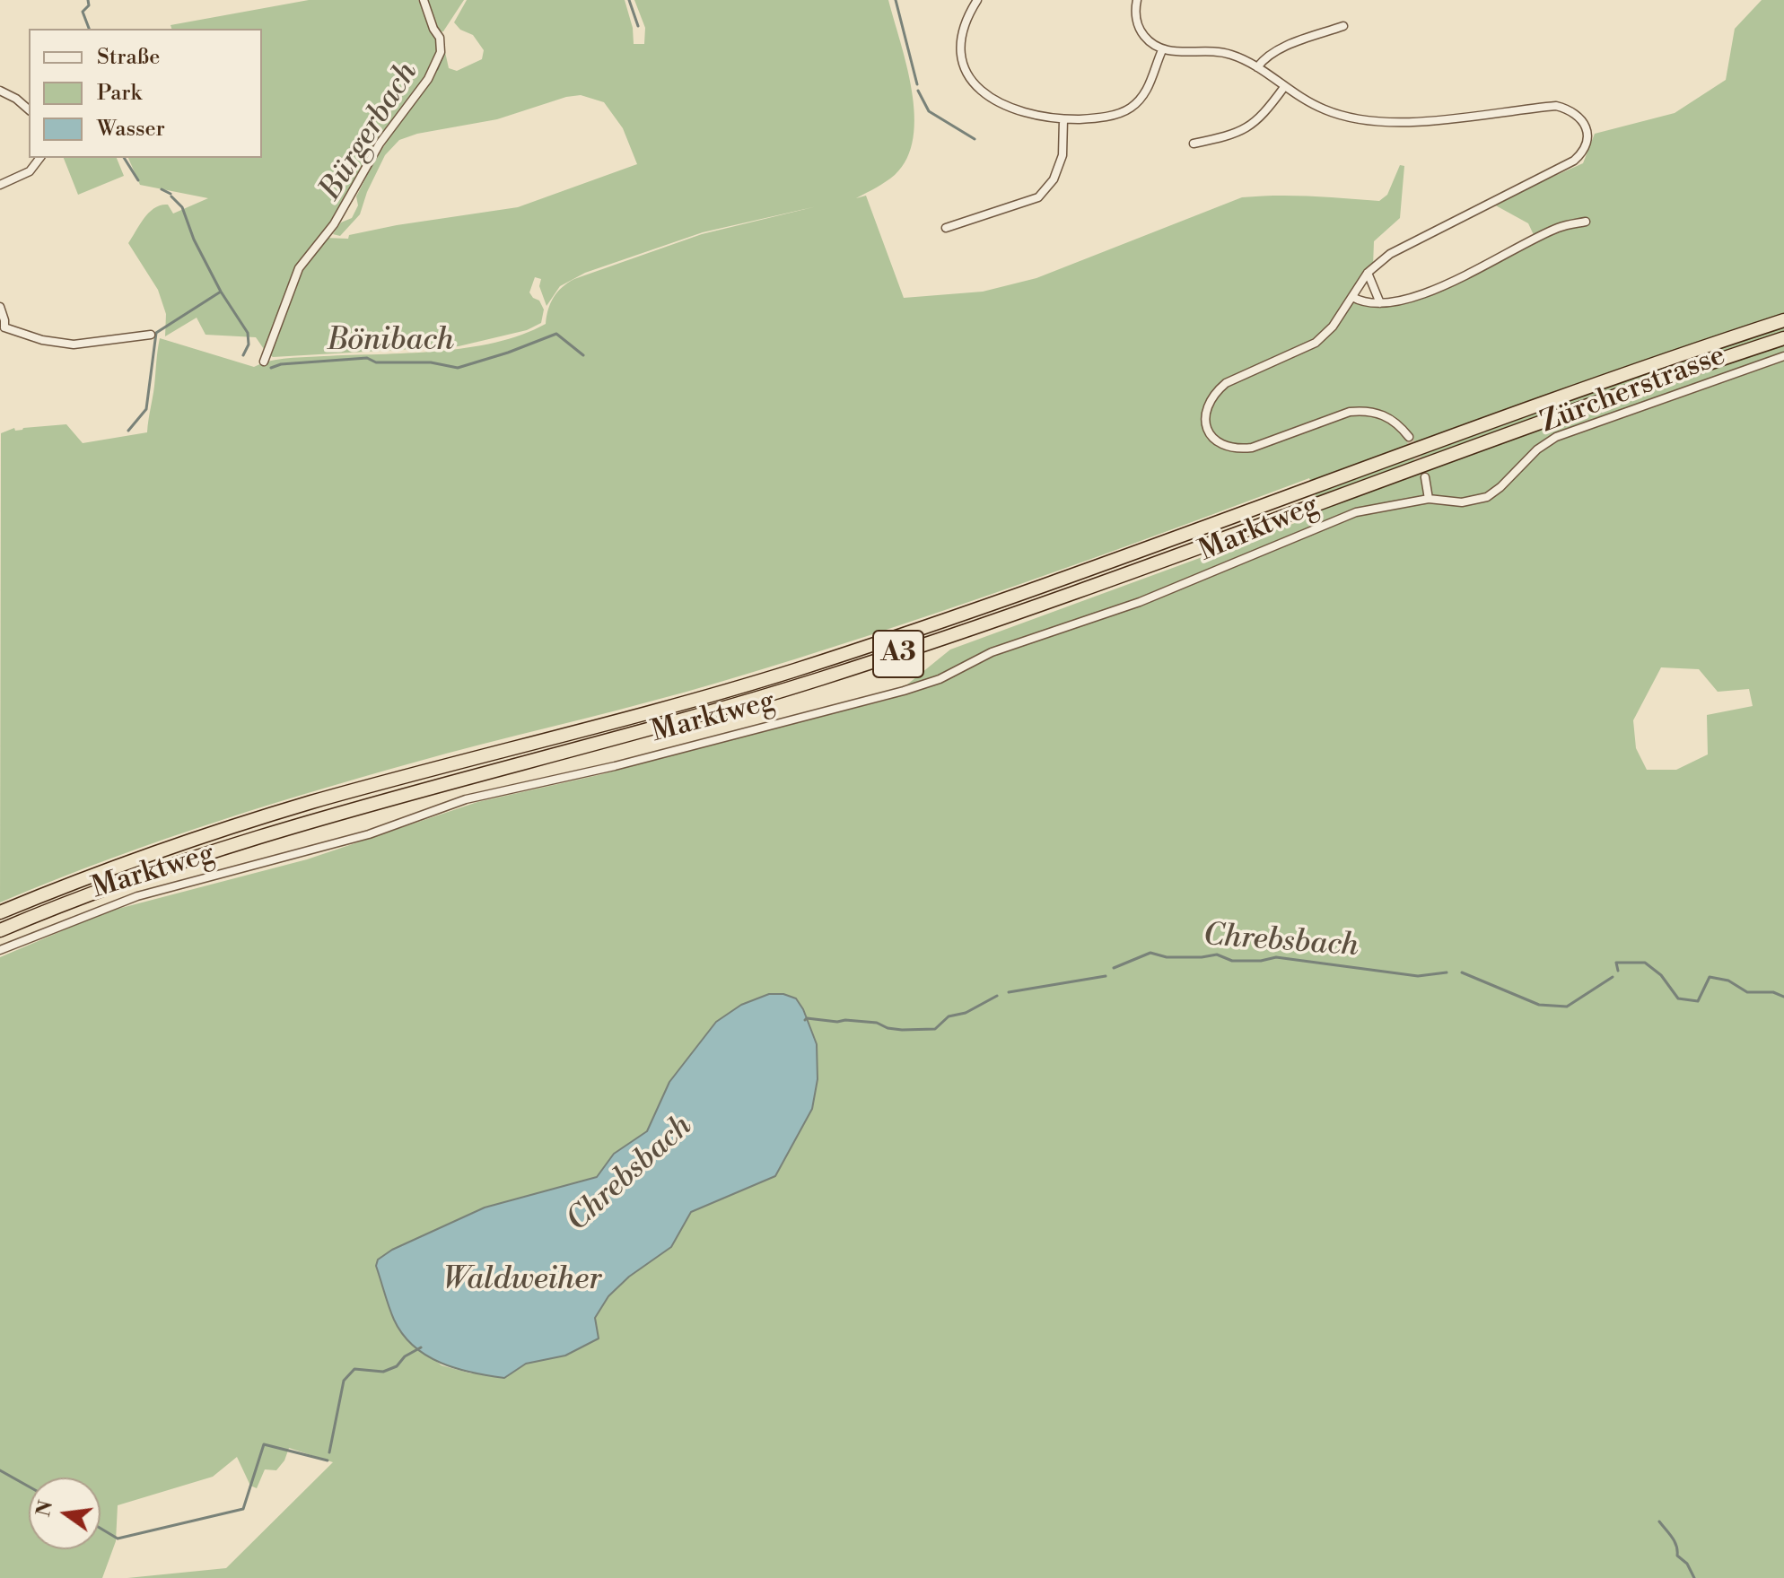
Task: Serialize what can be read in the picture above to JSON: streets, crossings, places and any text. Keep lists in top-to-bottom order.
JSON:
{
  "streets": {
    "highway": ["A3"],
    "street": ["Zürcherstrasse", "Marktweg"]
  },
  "crossings": [
    ["Zürcherstrasse", "Marktweg"]
  ],
  "water": [
    "Bürgerbach",
    "Bönibach",
    "Chrebsbach",
    "Waldweiher"
  ],
  "legend": ["Straße", "Park", "Wasser"],
  "north": "left"
}
